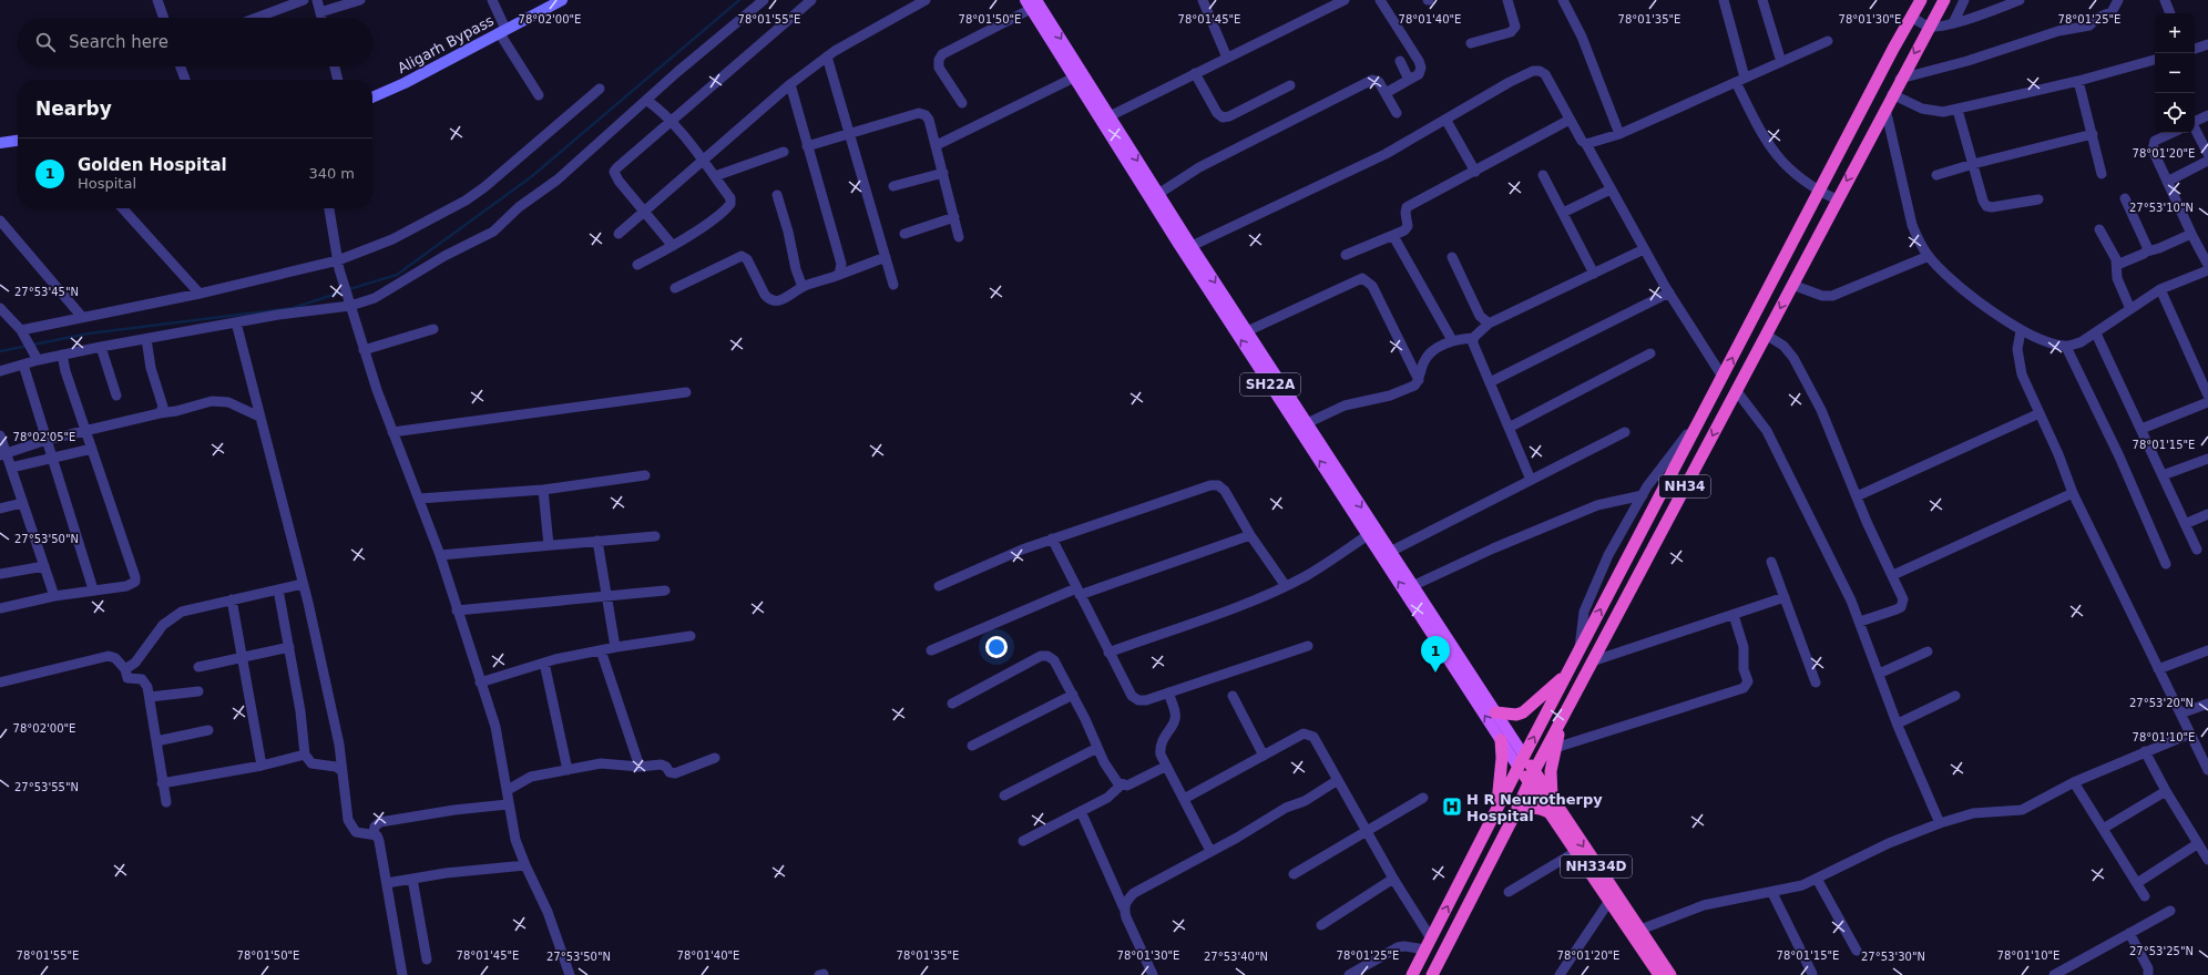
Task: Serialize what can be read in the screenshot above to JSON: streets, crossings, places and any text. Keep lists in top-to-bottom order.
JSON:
{
  "streets": {
    "highway": ["NH34", "NH334D"],
    "main road": ["Aligarh Bypass", "SH22A"]
  },
  "crossings": [
    ["SH22A", "NH34"],
    ["SH22A", "NH334D"],
    ["NH34", "NH334D"]
  ],
  "places": {
    "hospital": ["H R Neurotherpy Hospital"]
  },
  "page": {
    "map_buttons": ["+", "−"],
    "search": "Search here",
    "heading": "Nearby",
    "list": [
      {
        "mark": "1",
        "name": "Golden Hospital",
        "note": "Hospital",
        "value": "340 m"
      }
    ],
    "pins": "1"
  },
  "coordinates": [
    "78°02'00\"E",
    "78°01'55\"E",
    "78°01'50\"E",
    "78°01'45\"E",
    "78°01'40\"E",
    "78°01'35\"E",
    "78°01'30\"E",
    "78°01'25\"E",
    "78°01'20\"E",
    "27°53'10\"N",
    "27°53'45\"N",
    "78°02'05\"E",
    "78°01'15\"E",
    "27°53'50\"N",
    "27°53'20\"N",
    "78°01'10\"E",
    "27°53'55\"N",
    "27°53'25\"N",
    "27°53'40\"N",
    "27°53'30\"N"
  ]
}
